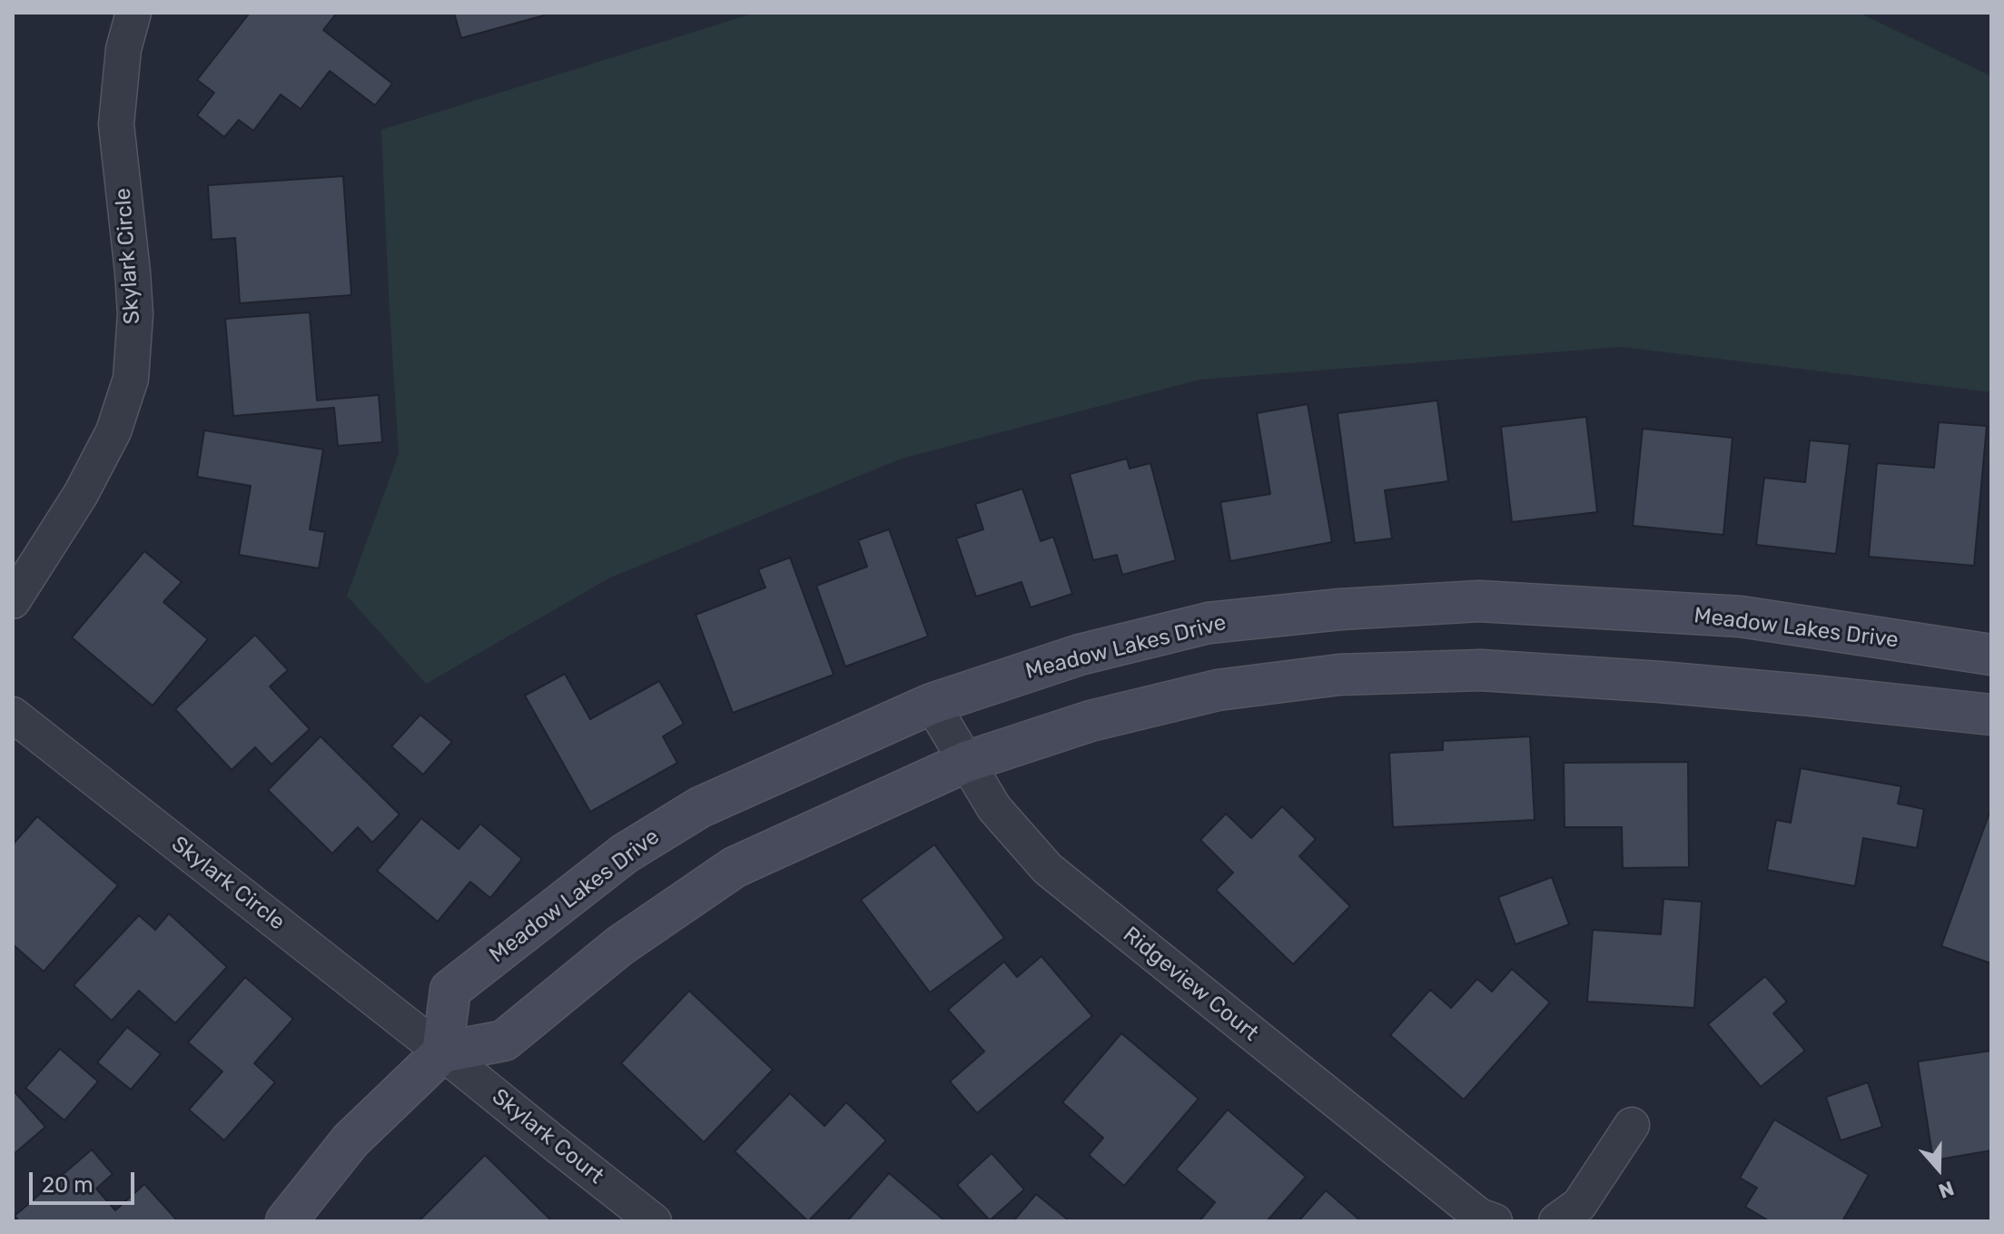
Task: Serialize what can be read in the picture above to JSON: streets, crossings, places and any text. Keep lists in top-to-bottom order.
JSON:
{
  "streets": {
    "street": [
      "Skylark Circle",
      "Meadow Lakes Drive",
      "Ridgeview Court",
      "Skylark Court"
    ]
  },
  "crossings": [
    ["Skylark Circle", "Meadow Lakes Drive"],
    ["Skylark Circle", "Skylark Court"],
    ["Meadow Lakes Drive", "Ridgeview Court"],
    ["Meadow Lakes Drive", "Skylark Court"]
  ],
  "scale_bar": "20 m",
  "north": "bottom"
}
